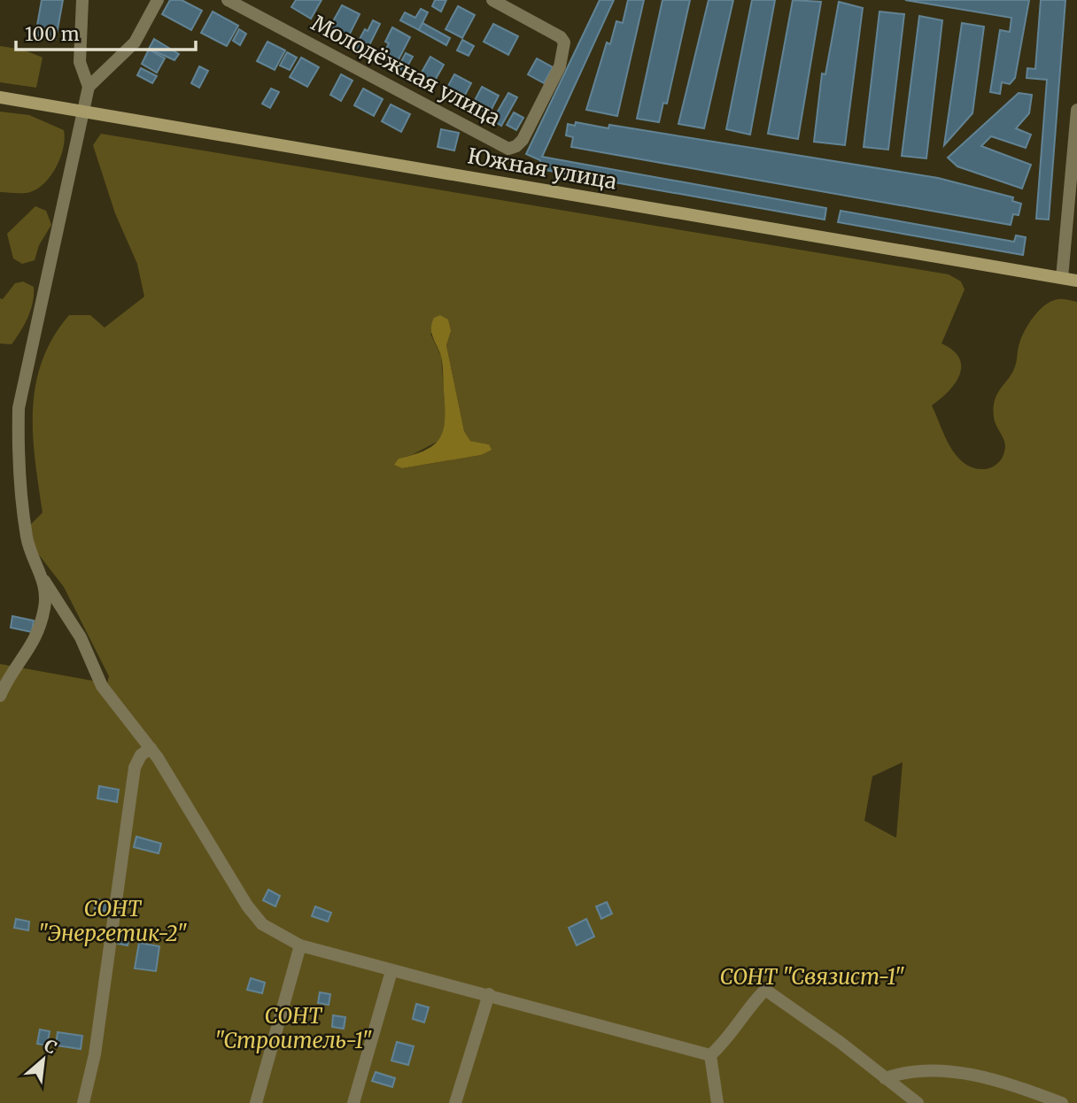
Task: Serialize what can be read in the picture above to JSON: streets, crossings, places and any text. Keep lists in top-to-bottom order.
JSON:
{
  "streets": {
    "main road": ["Южная улица"],
    "street": ["Молодёжная улица"]
  },
  "parks": ["СОНТ \"Энергетик-2\"", "СОНТ \"Связист-1\"", "СОНТ \"Строитель-1\""],
  "scale_bar": "100 m",
  "north": "top right"
}
